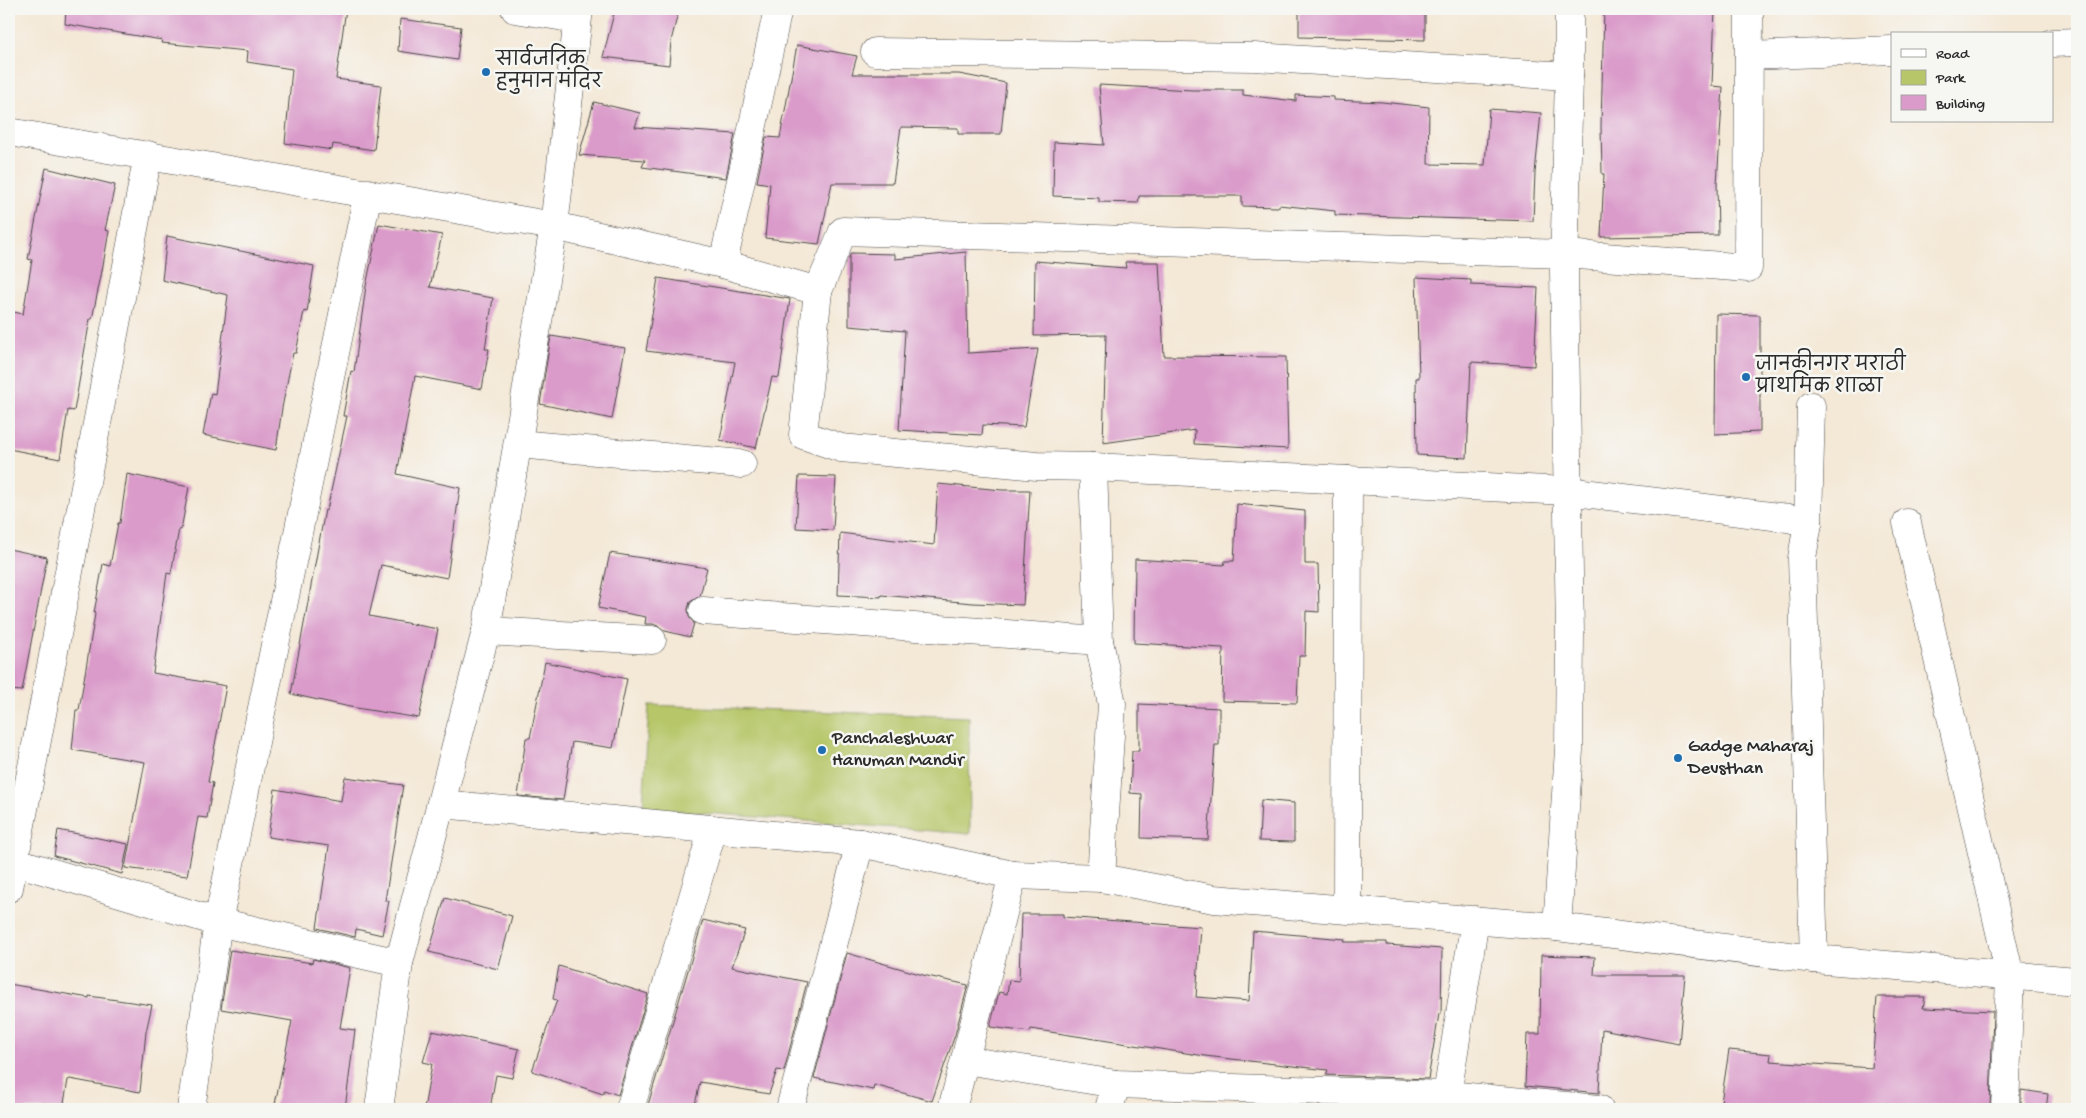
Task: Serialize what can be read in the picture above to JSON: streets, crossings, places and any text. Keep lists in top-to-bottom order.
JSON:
{
  "places": [
    "सार्वजनिक हनुमान मंदिर",
    "जानकीनगर मराठी प्राथमिक शाळा",
    "Panchaleshwar Hanuman Mandir",
    "Gadge Maharaj Devsthan"
  ],
  "legend": ["Road", "Park", "Building"]
}
